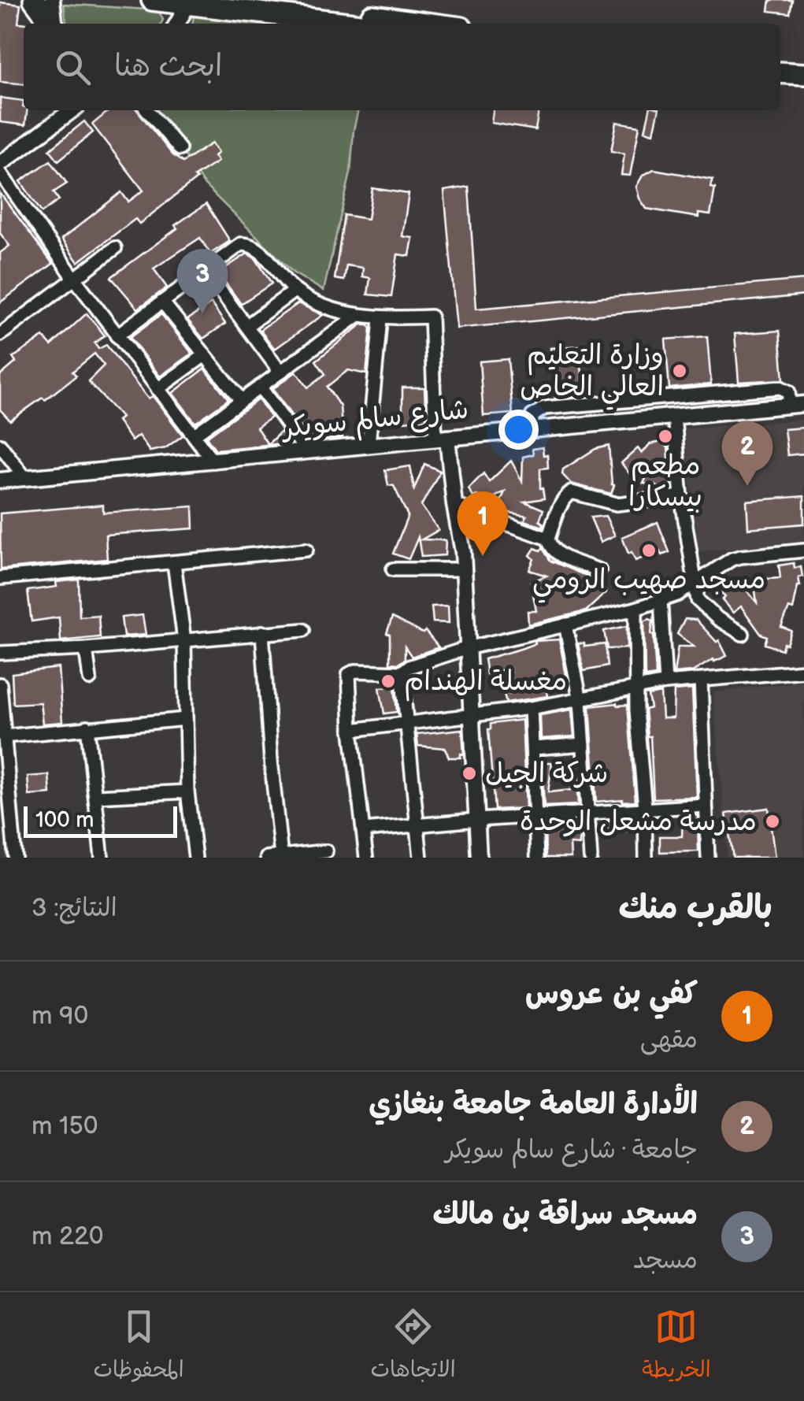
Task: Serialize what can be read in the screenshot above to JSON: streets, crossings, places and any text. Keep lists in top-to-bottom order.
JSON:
{
  "streets": {
    "street": ["شارع سالم سويكر"]
  },
  "places": [
    "وزارة التعليم العالي الخاص",
    "مطعم بيسكارا",
    "مسجد صهيب الرومي",
    "مغسلة الهندام",
    "شركة الجيل",
    "مدرسة مشعل الوحدة"
  ],
  "scale_bar": "100 m",
  "page": {
    "search": "ابحث هنا",
    "pins": ["3", "2", "1"],
    "scale": "100 m",
    "heading": ["بالقرب منك", "النتائج: 3"],
    "list": [
      {
        "mark": "1",
        "name": "كفي بن عروس",
        "note": "مقهى",
        "value": "90 m"
      },
      {
        "mark": "2",
        "name": "الأدارة العامة جامعة بنغازي",
        "note": "جامعة · شارع سالم سويكر",
        "value": "150 m"
      },
      {
        "mark": "3",
        "name": "مسجد سراقة بن مالك",
        "note": "مسجد",
        "value": "220 m"
      }
    ],
    "nav": ["الخريطة", "الاتجاهات", "المحفوظات"]
  }
}
